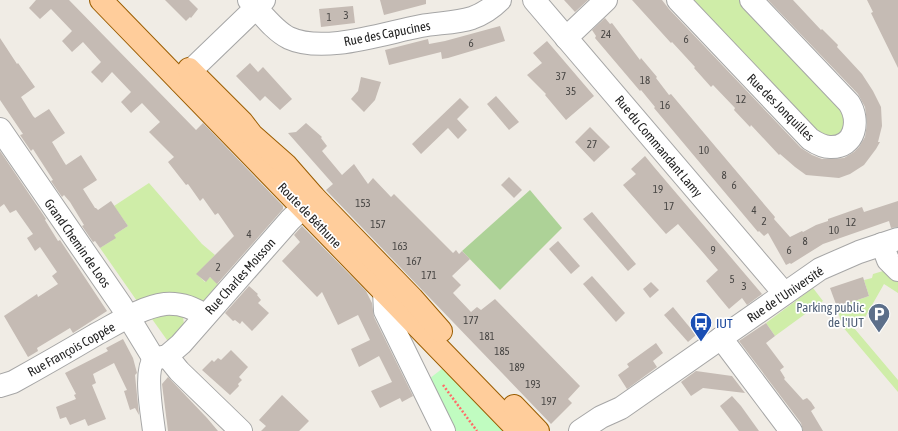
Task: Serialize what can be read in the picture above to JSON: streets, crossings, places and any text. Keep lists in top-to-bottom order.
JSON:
{
  "streets": {
    "main road": ["Route de Béthune"],
    "street": [
      "Rue des Capucines",
      "Rue des Jonquilles",
      "Rue du Commandant Lamy",
      "Grand Chemin de Loos",
      "Rue Charles Moisson",
      "Rue de l'Université",
      "Rue François Coppée"
    ]
  },
  "crossings": [
    ["Rue du Commandant Lamy", "Rue de l'Université"],
    ["Route de Béthune", "Rue Charles Moisson"],
    ["Grand Chemin de Loos", "Rue Charles Moisson"],
    ["Grand Chemin de Loos", "Rue François Coppée"],
    ["Rue Charles Moisson", "Rue François Coppée"]
  ],
  "places": {
    "parking": ["Parking public de l'IUT"],
    "bus stop": ["IUT"]
  },
  "house_numbers": [
    "3",
    "1",
    "24",
    "6",
    "6",
    "37",
    "18",
    "35",
    "12",
    "16",
    "27",
    "10",
    "8",
    "6",
    "19",
    "153",
    "17",
    "4",
    "2",
    "12",
    "157",
    "10",
    "4",
    "8",
    "163",
    "9",
    "6",
    "167",
    "2",
    "171",
    "5",
    "3",
    "177",
    "181",
    "185",
    "189",
    "193",
    "197"
  ]
}
